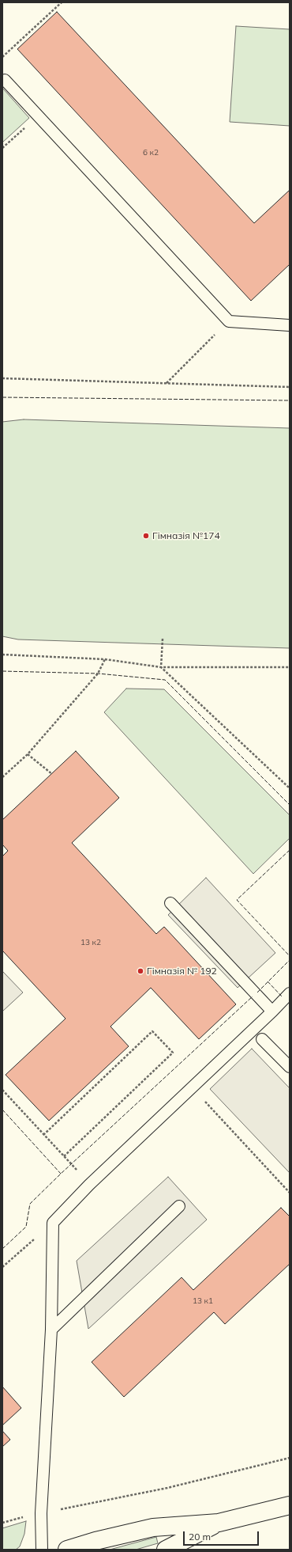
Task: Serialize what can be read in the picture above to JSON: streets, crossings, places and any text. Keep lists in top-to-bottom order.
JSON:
{
  "places": ["Гімназія №174", "Гімназія № 192"],
  "house_numbers": ["6 к2", "13 к2", "13 к1"],
  "scale_bar": "20 m"
}
